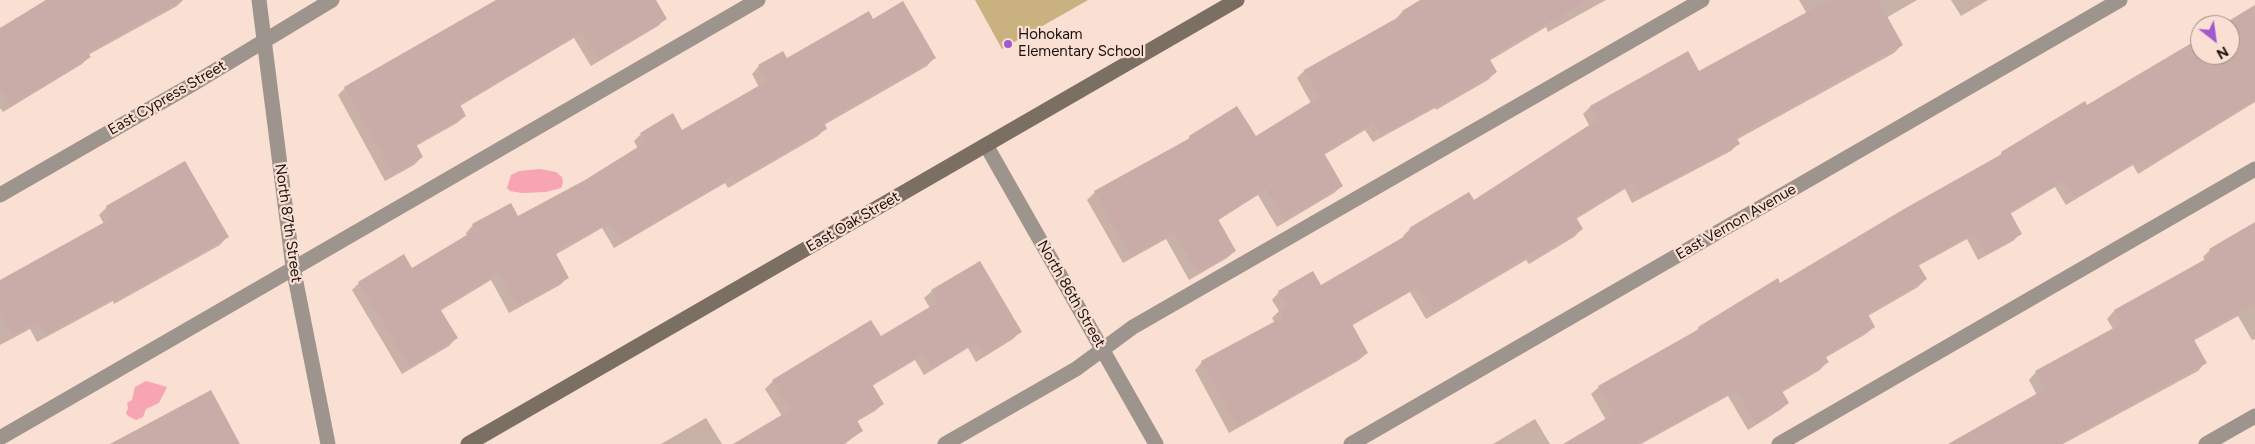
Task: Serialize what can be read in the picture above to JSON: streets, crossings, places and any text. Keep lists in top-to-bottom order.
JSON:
{
  "streets": {
    "street": [
      "East Cypress Street",
      "East Oak Street",
      "East Vernon Avenue",
      "North 87th Street",
      "North 86th Street"
    ]
  },
  "crossings": [
    ["East Cypress Street", "North 87th Street"],
    ["East Oak Street", "North 86th Street"]
  ],
  "places": ["Hohokam Elementary School"],
  "north": "bottom right"
}
